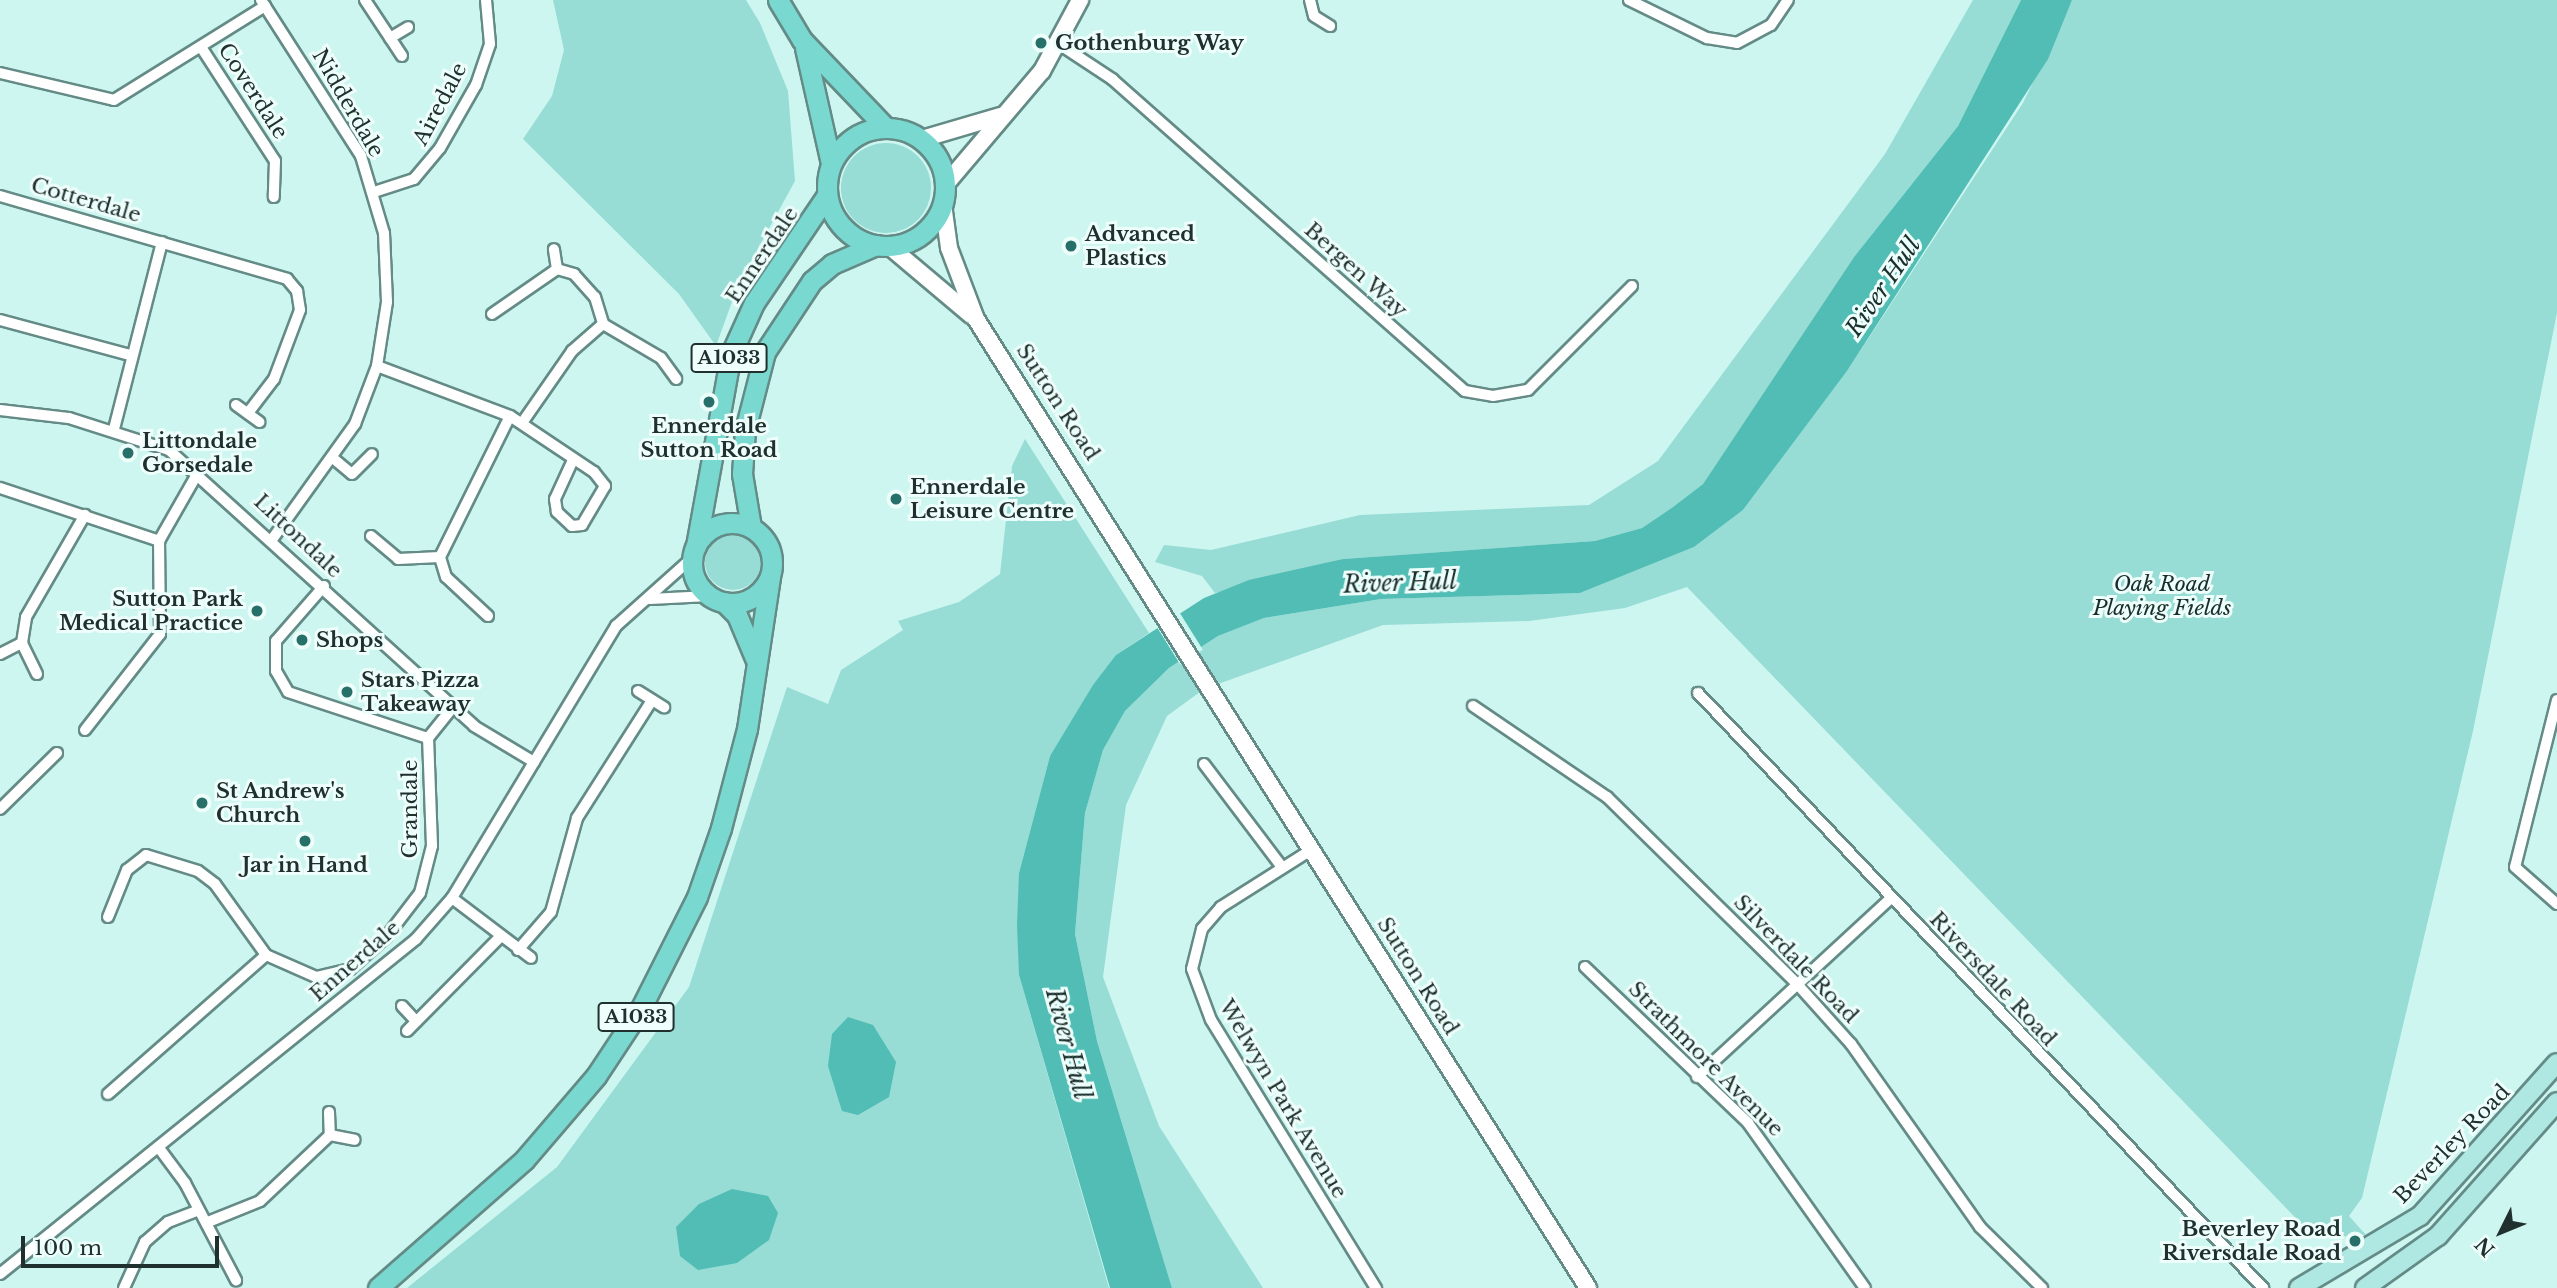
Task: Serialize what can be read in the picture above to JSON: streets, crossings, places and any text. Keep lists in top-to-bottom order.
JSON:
{
  "streets": {
    "highway": ["Ennerdale", "A1033"],
    "main road": ["Beverley Road"],
    "street": [
      "Coverdale",
      "Nidderdale",
      "Airedale",
      "Cotterdale",
      "Bergen Way",
      "Sutton Road",
      "Littondale",
      "Grandale",
      "Silverdale Road",
      "Riversdale Road",
      "Strathmore Avenue",
      "Welwyn Park Avenue"
    ]
  },
  "crossings": [
    ["Coverdale", "Nidderdale"],
    ["Nidderdale", "Airedale"],
    ["Nidderdale", "Littondale"],
    ["Cotterdale", "Littondale"],
    ["Ennerdale", "A1033"],
    ["Ennerdale", "Sutton Road"],
    ["Ennerdale", "Littondale"],
    ["A1033", "Sutton Road"],
    ["Sutton Road", "Welwyn Park Avenue"],
    ["Littondale", "Grandale"]
  ],
  "water": ["River Hull"],
  "parks": ["Oak Road Playing Fields"],
  "places": [
    "Gothenburg Way",
    "Advanced Plastics",
    "Ennerdale Sutton Road",
    "Littondale Gorsedale",
    "Ennerdale Leisure Centre",
    "Sutton Park Medical Practice",
    "Shops",
    "Stars Pizza Takeaway",
    "St Andrew's Church",
    "Jar in Hand",
    "Beverley Road Riversdale Road"
  ],
  "scale_bar": "100 m",
  "north": "bottom left"
}
